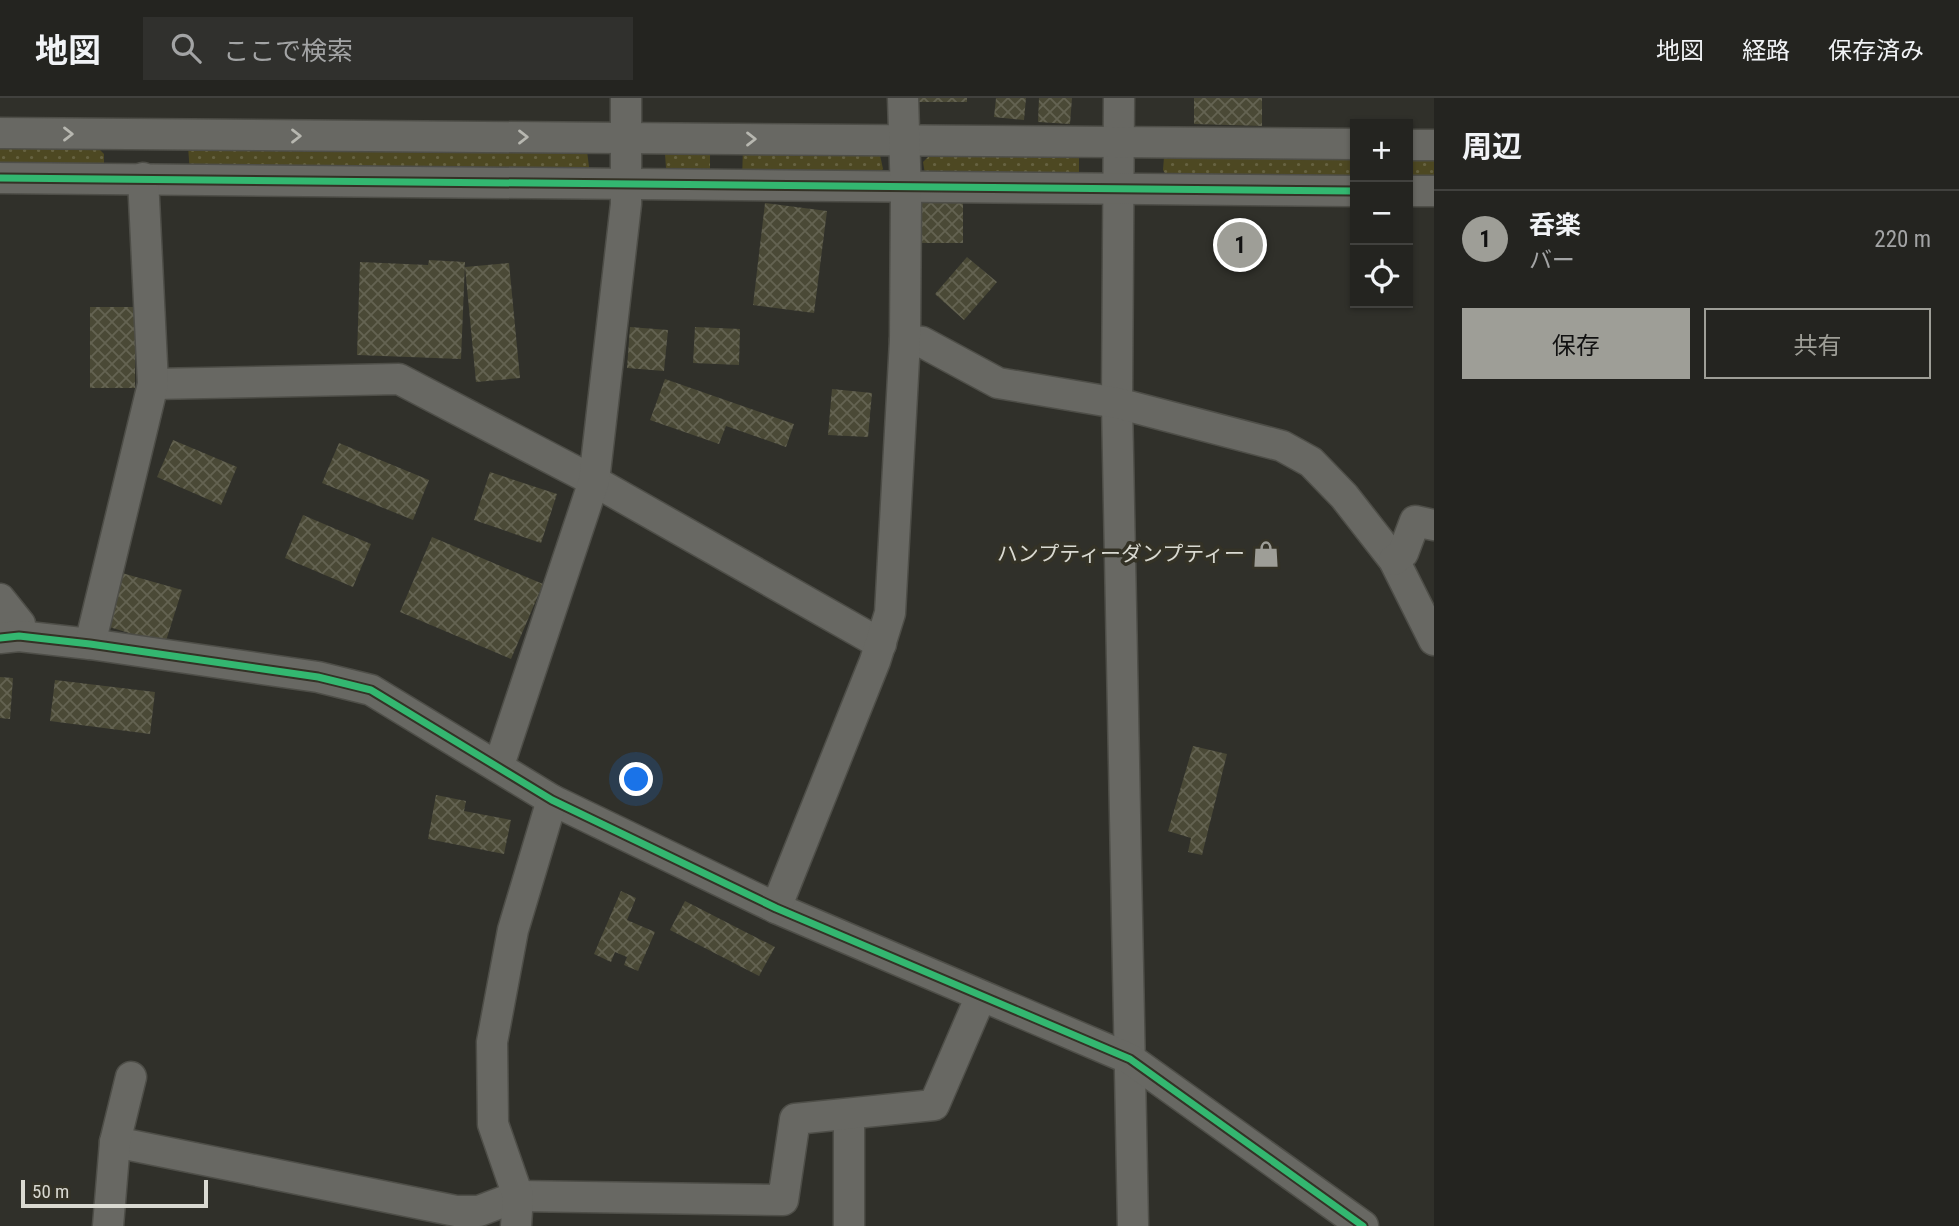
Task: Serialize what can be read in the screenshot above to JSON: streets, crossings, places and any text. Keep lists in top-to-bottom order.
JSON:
{
  "places": {
    "shop": ["ハンプティーダンプティー"]
  },
  "scale_bar": "50 m",
  "page": {
    "header": "地図",
    "search": "ここで検索",
    "nav": ["地図", "経路", "保存済み"],
    "heading": "周辺",
    "map_buttons": ["+", "−"],
    "list": [
      {
        "mark": "1",
        "name": "呑楽",
        "note": "バー",
        "value": "220 m"
      }
    ],
    "pins": "1",
    "buttons": ["保存", "共有"],
    "scale": "50 m"
  }
}
